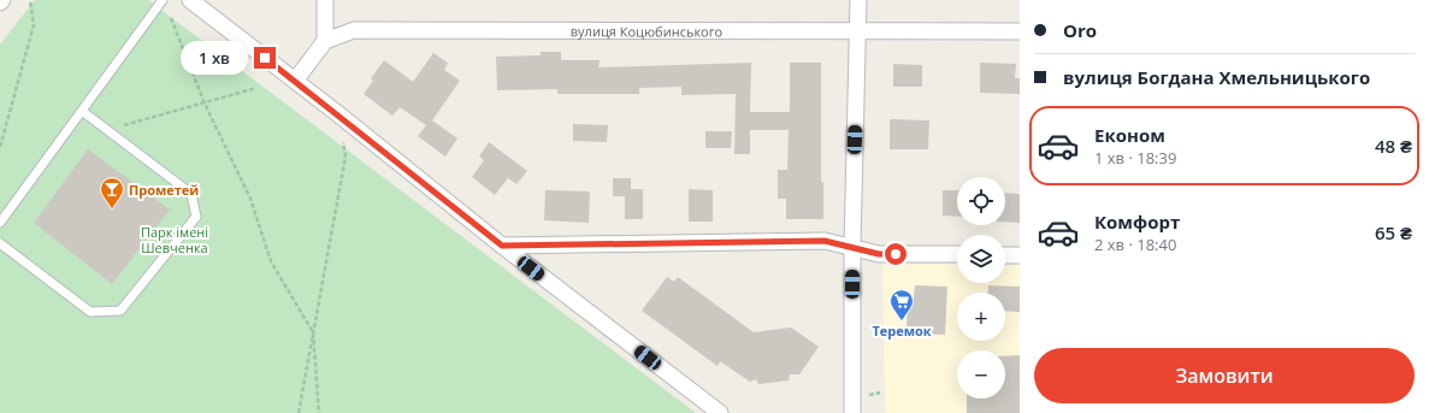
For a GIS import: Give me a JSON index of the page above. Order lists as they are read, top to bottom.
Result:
{
  "streets": {
    "street": ["вулиця Коцюбинського"]
  },
  "parks": ["Парк імені Шевченка"],
  "places": {
    "bar": ["Прометей"],
    "supermarket": ["Теремок"]
  },
  "page": {
    "banner": ["Oro", "вулиця Богдана Хмельницького"],
    "bubble": "1 хв",
    "list": [
      {
        "name": "Економ",
        "note": "1 хв · 18:39",
        "value": "48 ₴"
      },
      {
        "name": "Комфорт",
        "note": "2 хв · 18:40",
        "value": "65 ₴"
      }
    ],
    "map_buttons": ["+", "−"],
    "buttons": "Замовити"
  }
}
